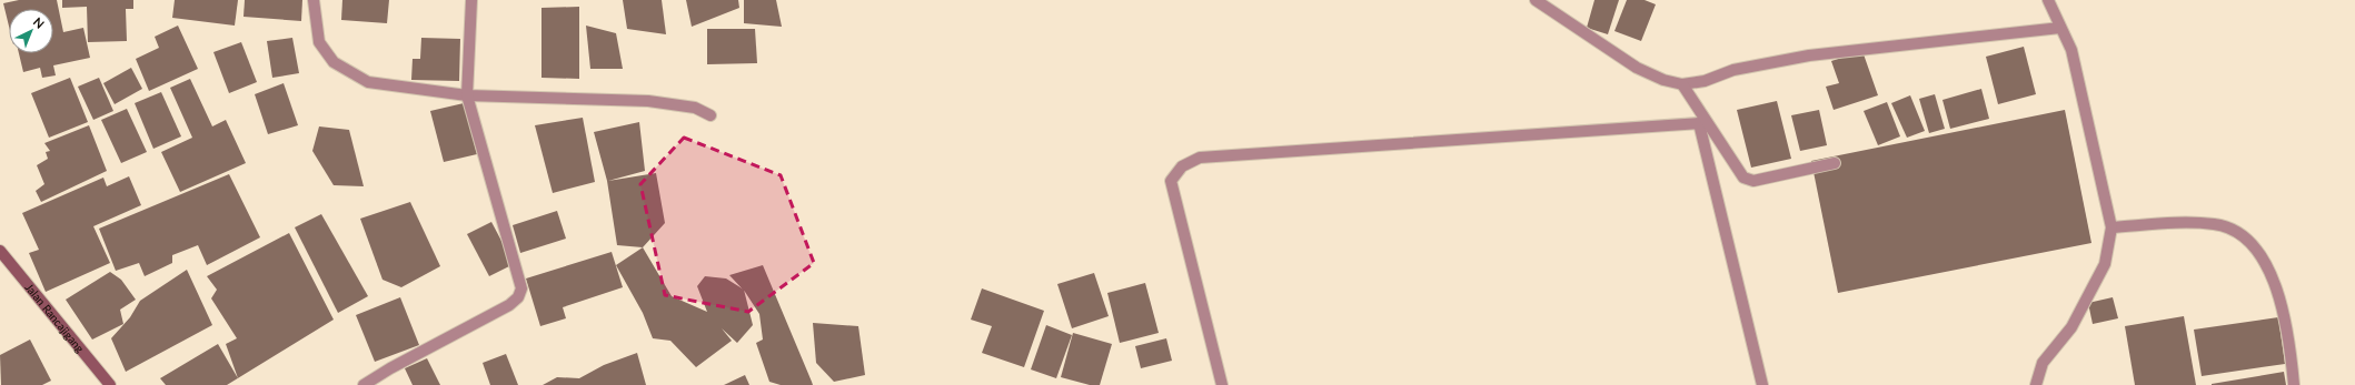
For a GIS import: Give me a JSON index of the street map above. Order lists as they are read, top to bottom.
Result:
{
  "streets": {
    "main road": ["Jalan Rancajigang"]
  },
  "north": "top right"
}
